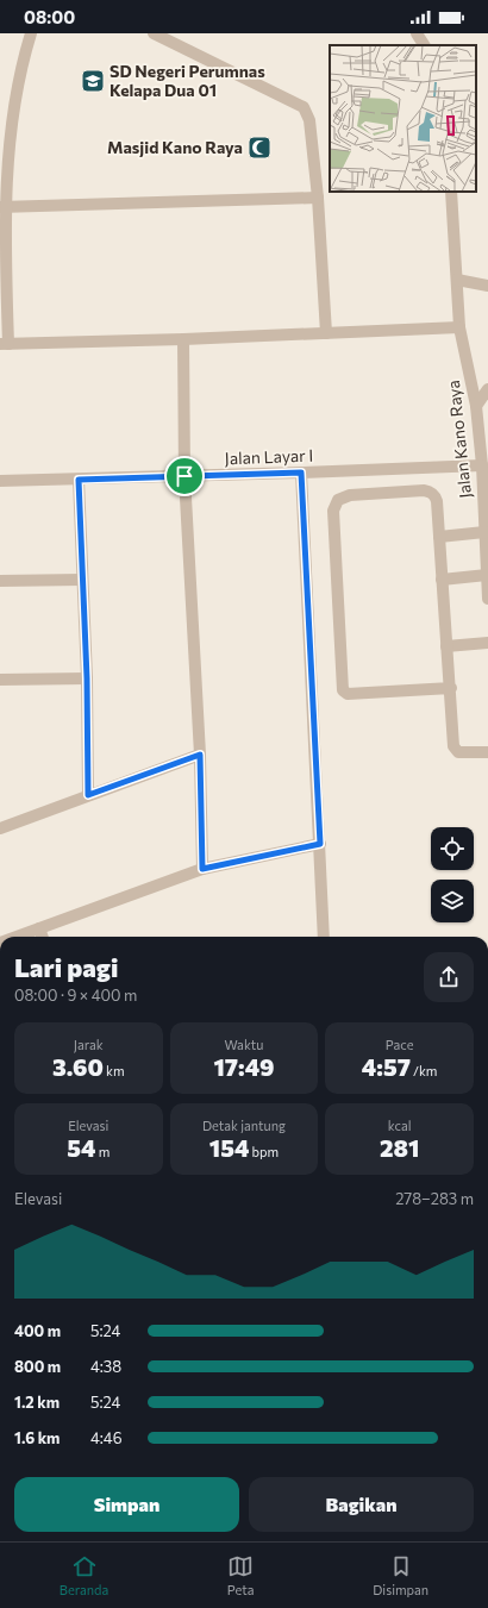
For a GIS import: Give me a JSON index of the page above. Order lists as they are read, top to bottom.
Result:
{
  "streets": {
    "street": ["Jalan Kano Raya", "Jalan Layar I"]
  },
  "crossings": [
    ["Jalan Kano Raya", "Jalan Layar I"]
  ],
  "places": {
    "school or university": ["SD Negeri Perumnas Kelapa Dua 01"],
    "mosque": ["Masjid Kano Raya"]
  },
  "page": {
    "status": "08:00",
    "heading": ["Lari pagi", "08:00 · 9 × 400 m"],
    "stats": [
      ["Jarak", "3.60 km"],
      ["Waktu", "17:49"],
      ["Pace", "4:57 /km"],
      ["Elevasi", "54 m"],
      ["Detak jantung", "154 bpm"],
      ["kcal", "281"]
    ],
    "chart": ["Elevasi", "278–283 m"],
    "list": [
      {
        "name": "400 m",
        "note": "5:24"
      },
      {
        "name": "800 m",
        "note": "4:38"
      },
      {
        "name": "1.2 km",
        "note": "5:24"
      },
      {
        "name": "1.6 km",
        "note": "4:46"
      }
    ],
    "buttons": ["Simpan", "Bagikan"],
    "tabs": ["Beranda", "Peta", "Disimpan"]
  }
}
